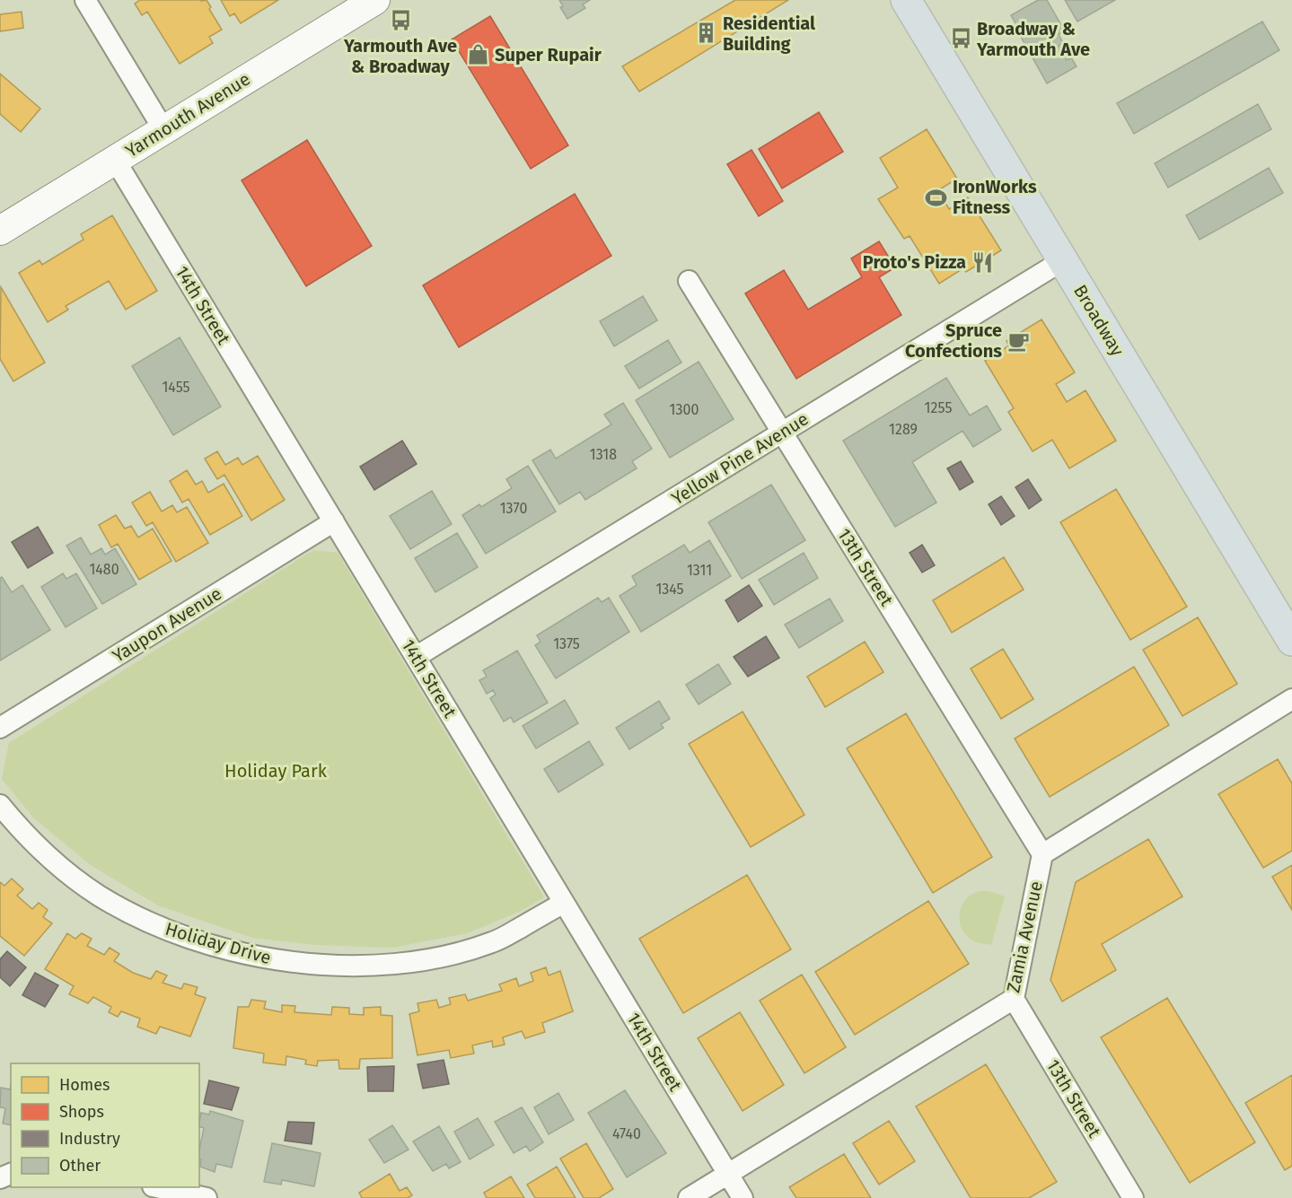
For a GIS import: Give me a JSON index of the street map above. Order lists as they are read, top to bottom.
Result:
{
  "streets": {
    "main road": ["Broadway"],
    "street": [
      "Yarmouth Avenue",
      "14th Street",
      "Yellow Pine Avenue",
      "13th Street",
      "Yaupon Avenue",
      "Zamia Avenue",
      "Holiday Drive"
    ]
  },
  "crossings": [
    ["Yarmouth Avenue", "14th Street"],
    ["14th Street", "Yellow Pine Avenue"],
    ["14th Street", "Yaupon Avenue"],
    ["14th Street", "Zamia Avenue"],
    ["14th Street", "Holiday Drive"],
    ["Broadway", "Yellow Pine Avenue"],
    ["Yellow Pine Avenue", "13th Street"],
    ["13th Street", "Zamia Avenue"]
  ],
  "parks": ["Holiday Park"],
  "places": {
    "bus stop": ["Yarmouth Ave & Broadway", "Broadway & Yarmouth Ave"],
    "building": ["Residential Building"],
    "shop": ["Super Rupair"],
    "sports": ["IronWorks Fitness"],
    "restaurant": ["Proto's Pizza"],
    "cafe": ["Spruce Confections"]
  },
  "house_numbers": [
    "1455",
    "1255",
    "1300",
    "1289",
    "1318",
    "1370",
    "1480",
    "1311",
    "1345",
    "1375",
    "4740"
  ],
  "legend": [
    "Homes",
    "Shops",
    "Industry",
    "Other"
  ]
}
